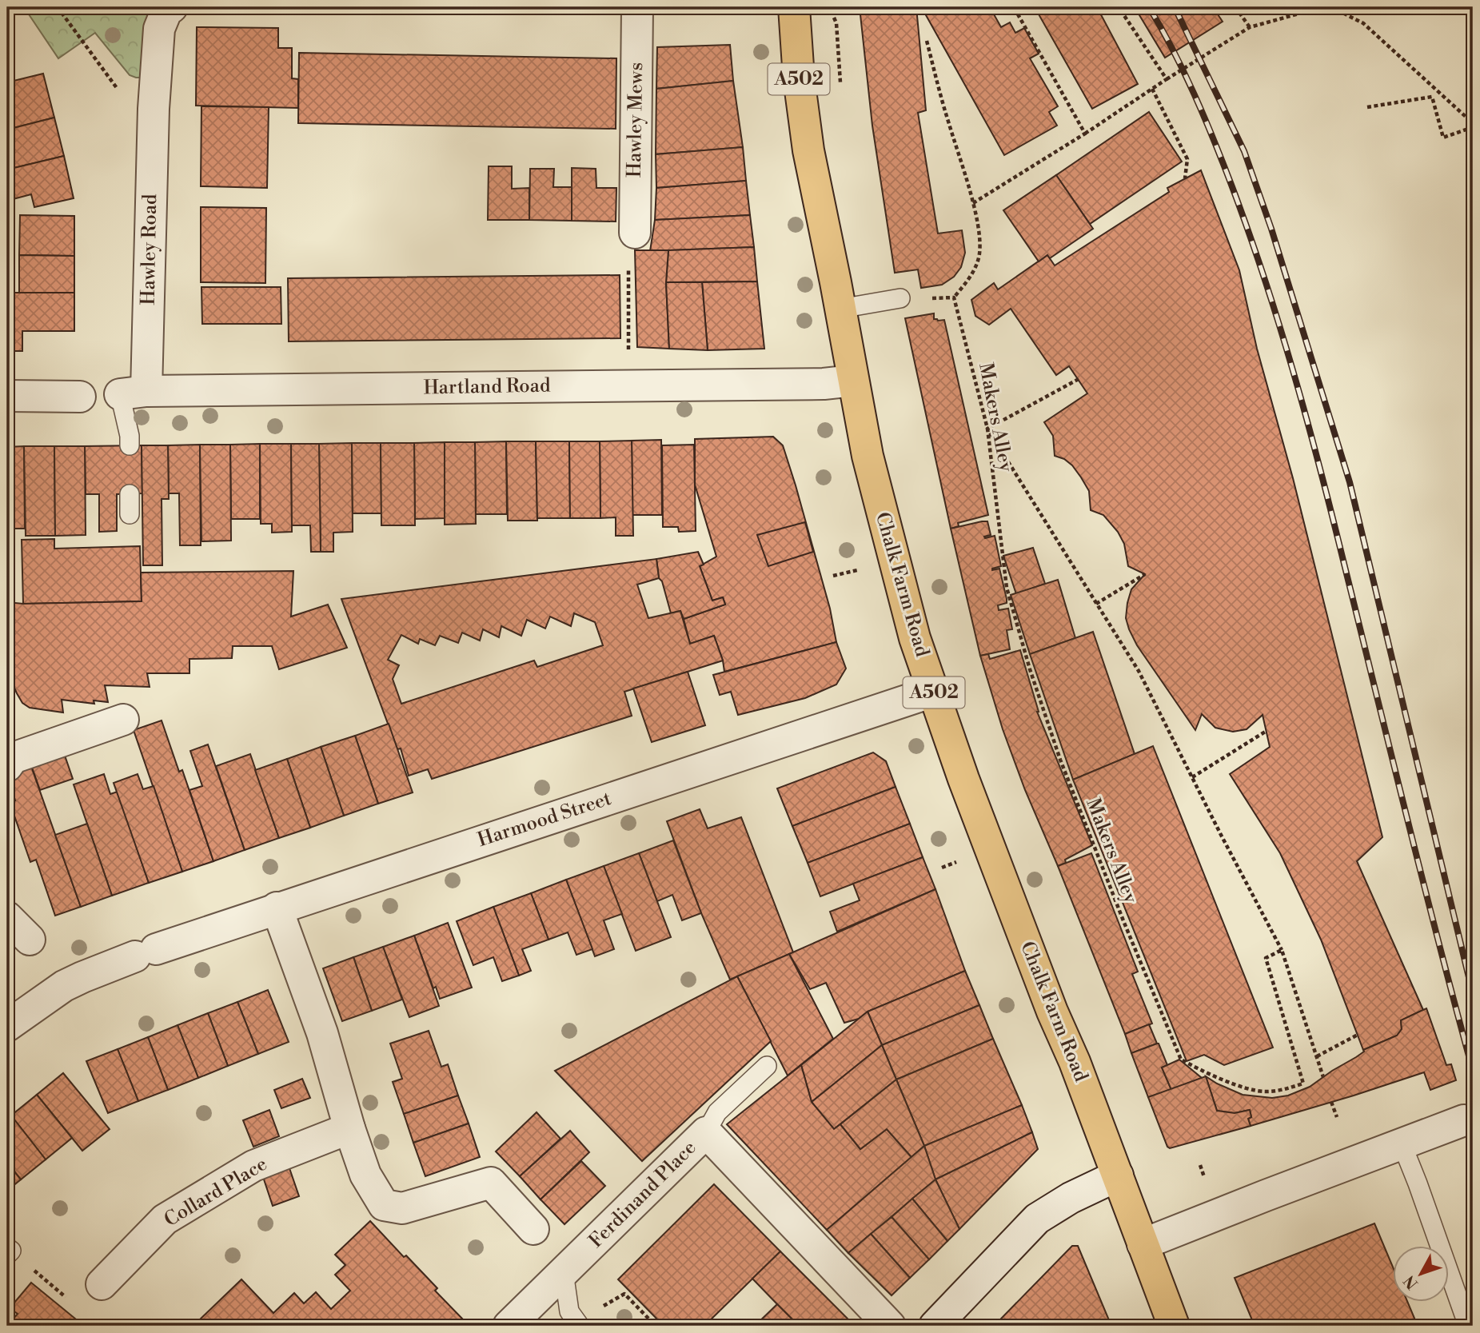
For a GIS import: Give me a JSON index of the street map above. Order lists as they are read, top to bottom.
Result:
{
  "streets": {
    "main road": ["A502", "Chalk Farm Road"],
    "street": [
      "Hawley Mews",
      "Hawley Road",
      "Hartland Road",
      "Harmood Street",
      "Collard Place",
      "Ferdinand Place"
    ],
    "path": ["Makers Alley"]
  },
  "crossings": [
    ["Hawley Road", "Hartland Road"],
    ["Hartland Road", "Chalk Farm Road"],
    ["Chalk Farm Road", "Harmood Street"]
  ],
  "north": "bottom left"
}
